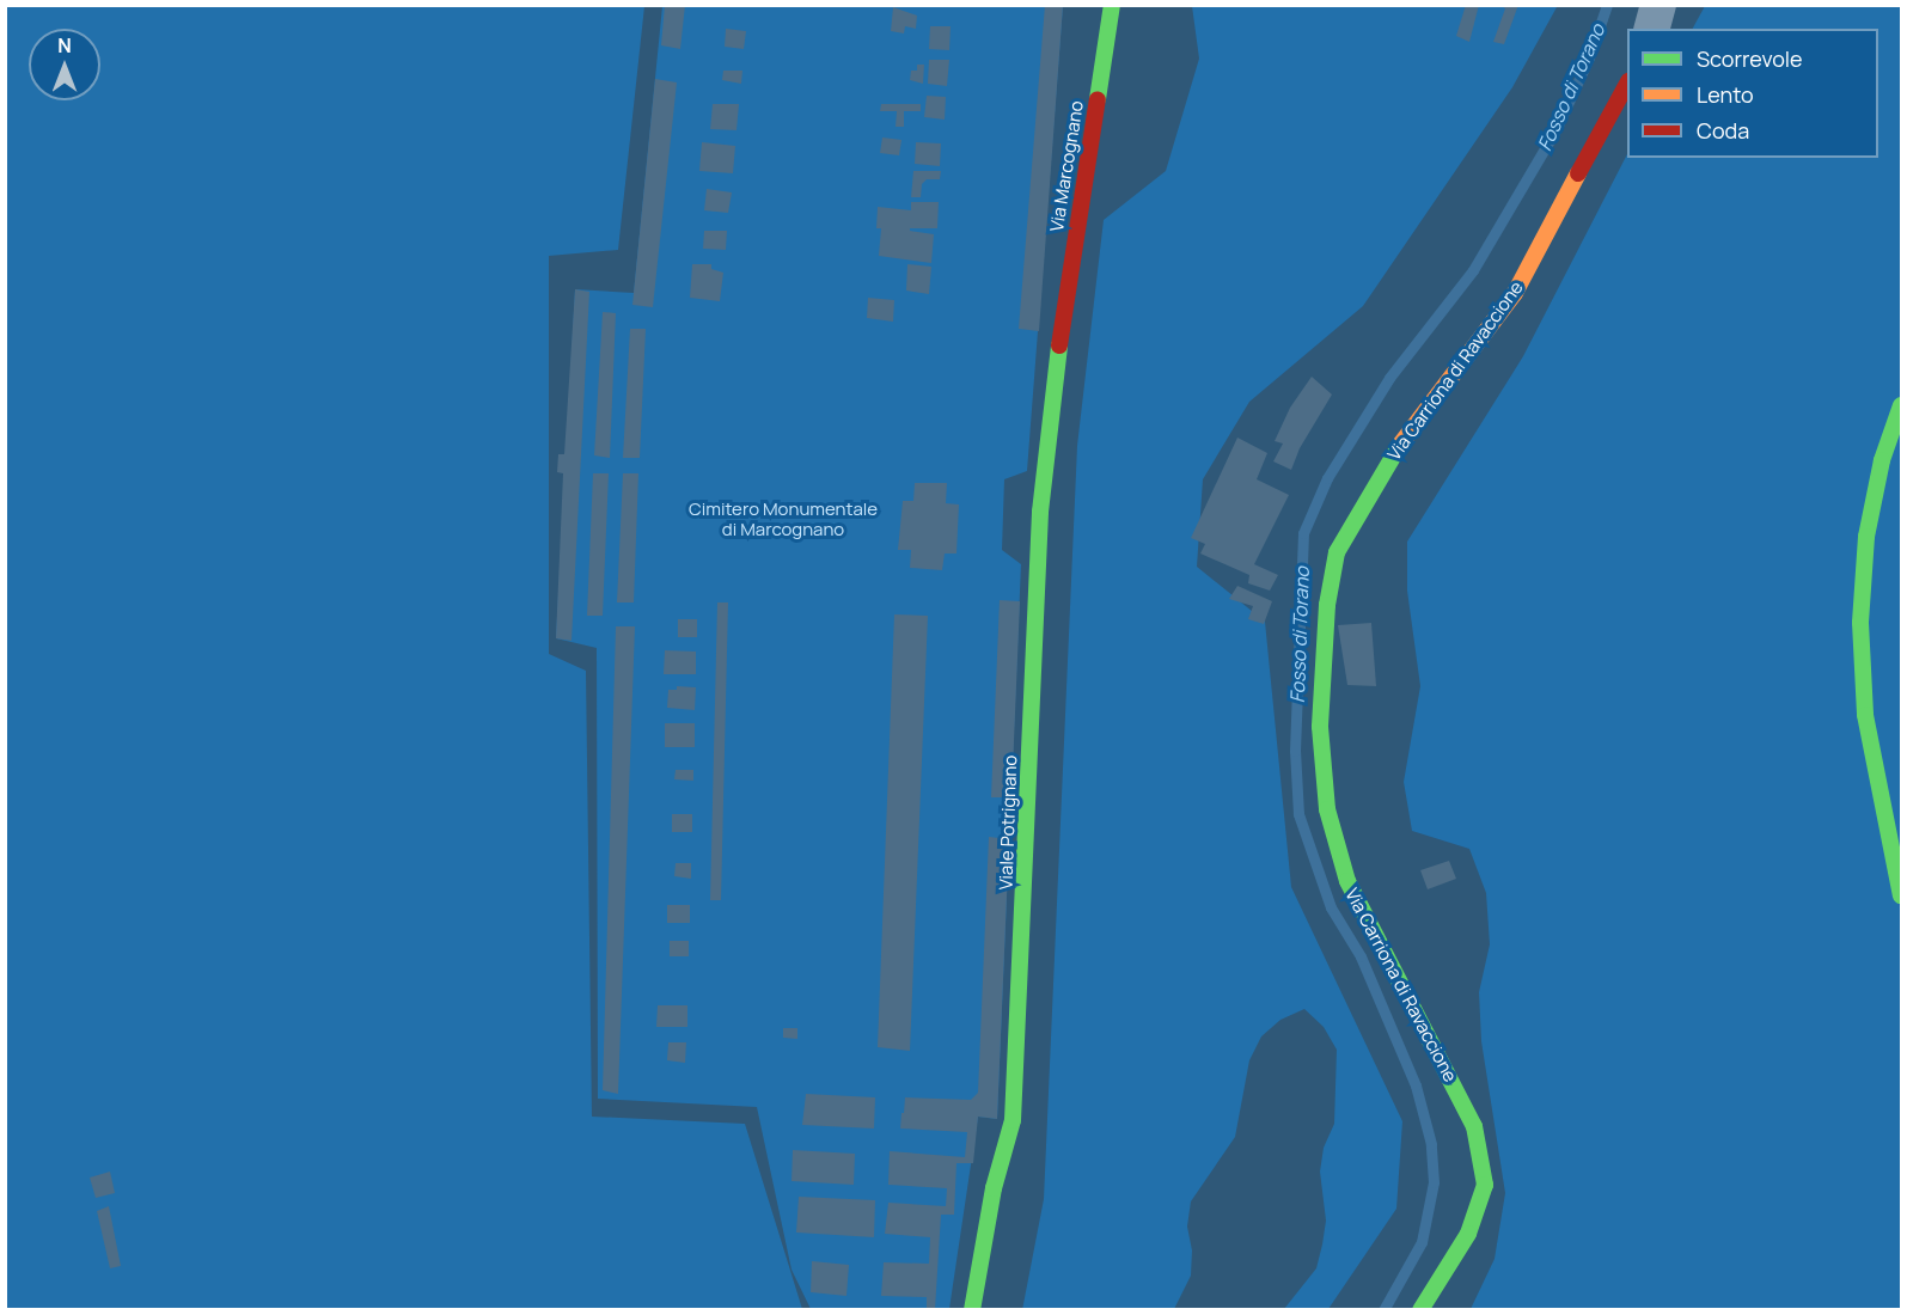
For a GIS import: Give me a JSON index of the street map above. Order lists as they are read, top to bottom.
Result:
{
  "streets": {
    "street": ["Via Marcognano", "Via Carriona di Ravaccione", "Viale Potrignano"]
  },
  "crossings": [
    ["Via Marcognano", "Viale Potrignano"]
  ],
  "water": ["Fosso di Torano"],
  "parks": ["Cimitero Monumentale di Marcognano"],
  "legend": ["Scorrevole", "Lento", "Coda"],
  "north": "top"
}
